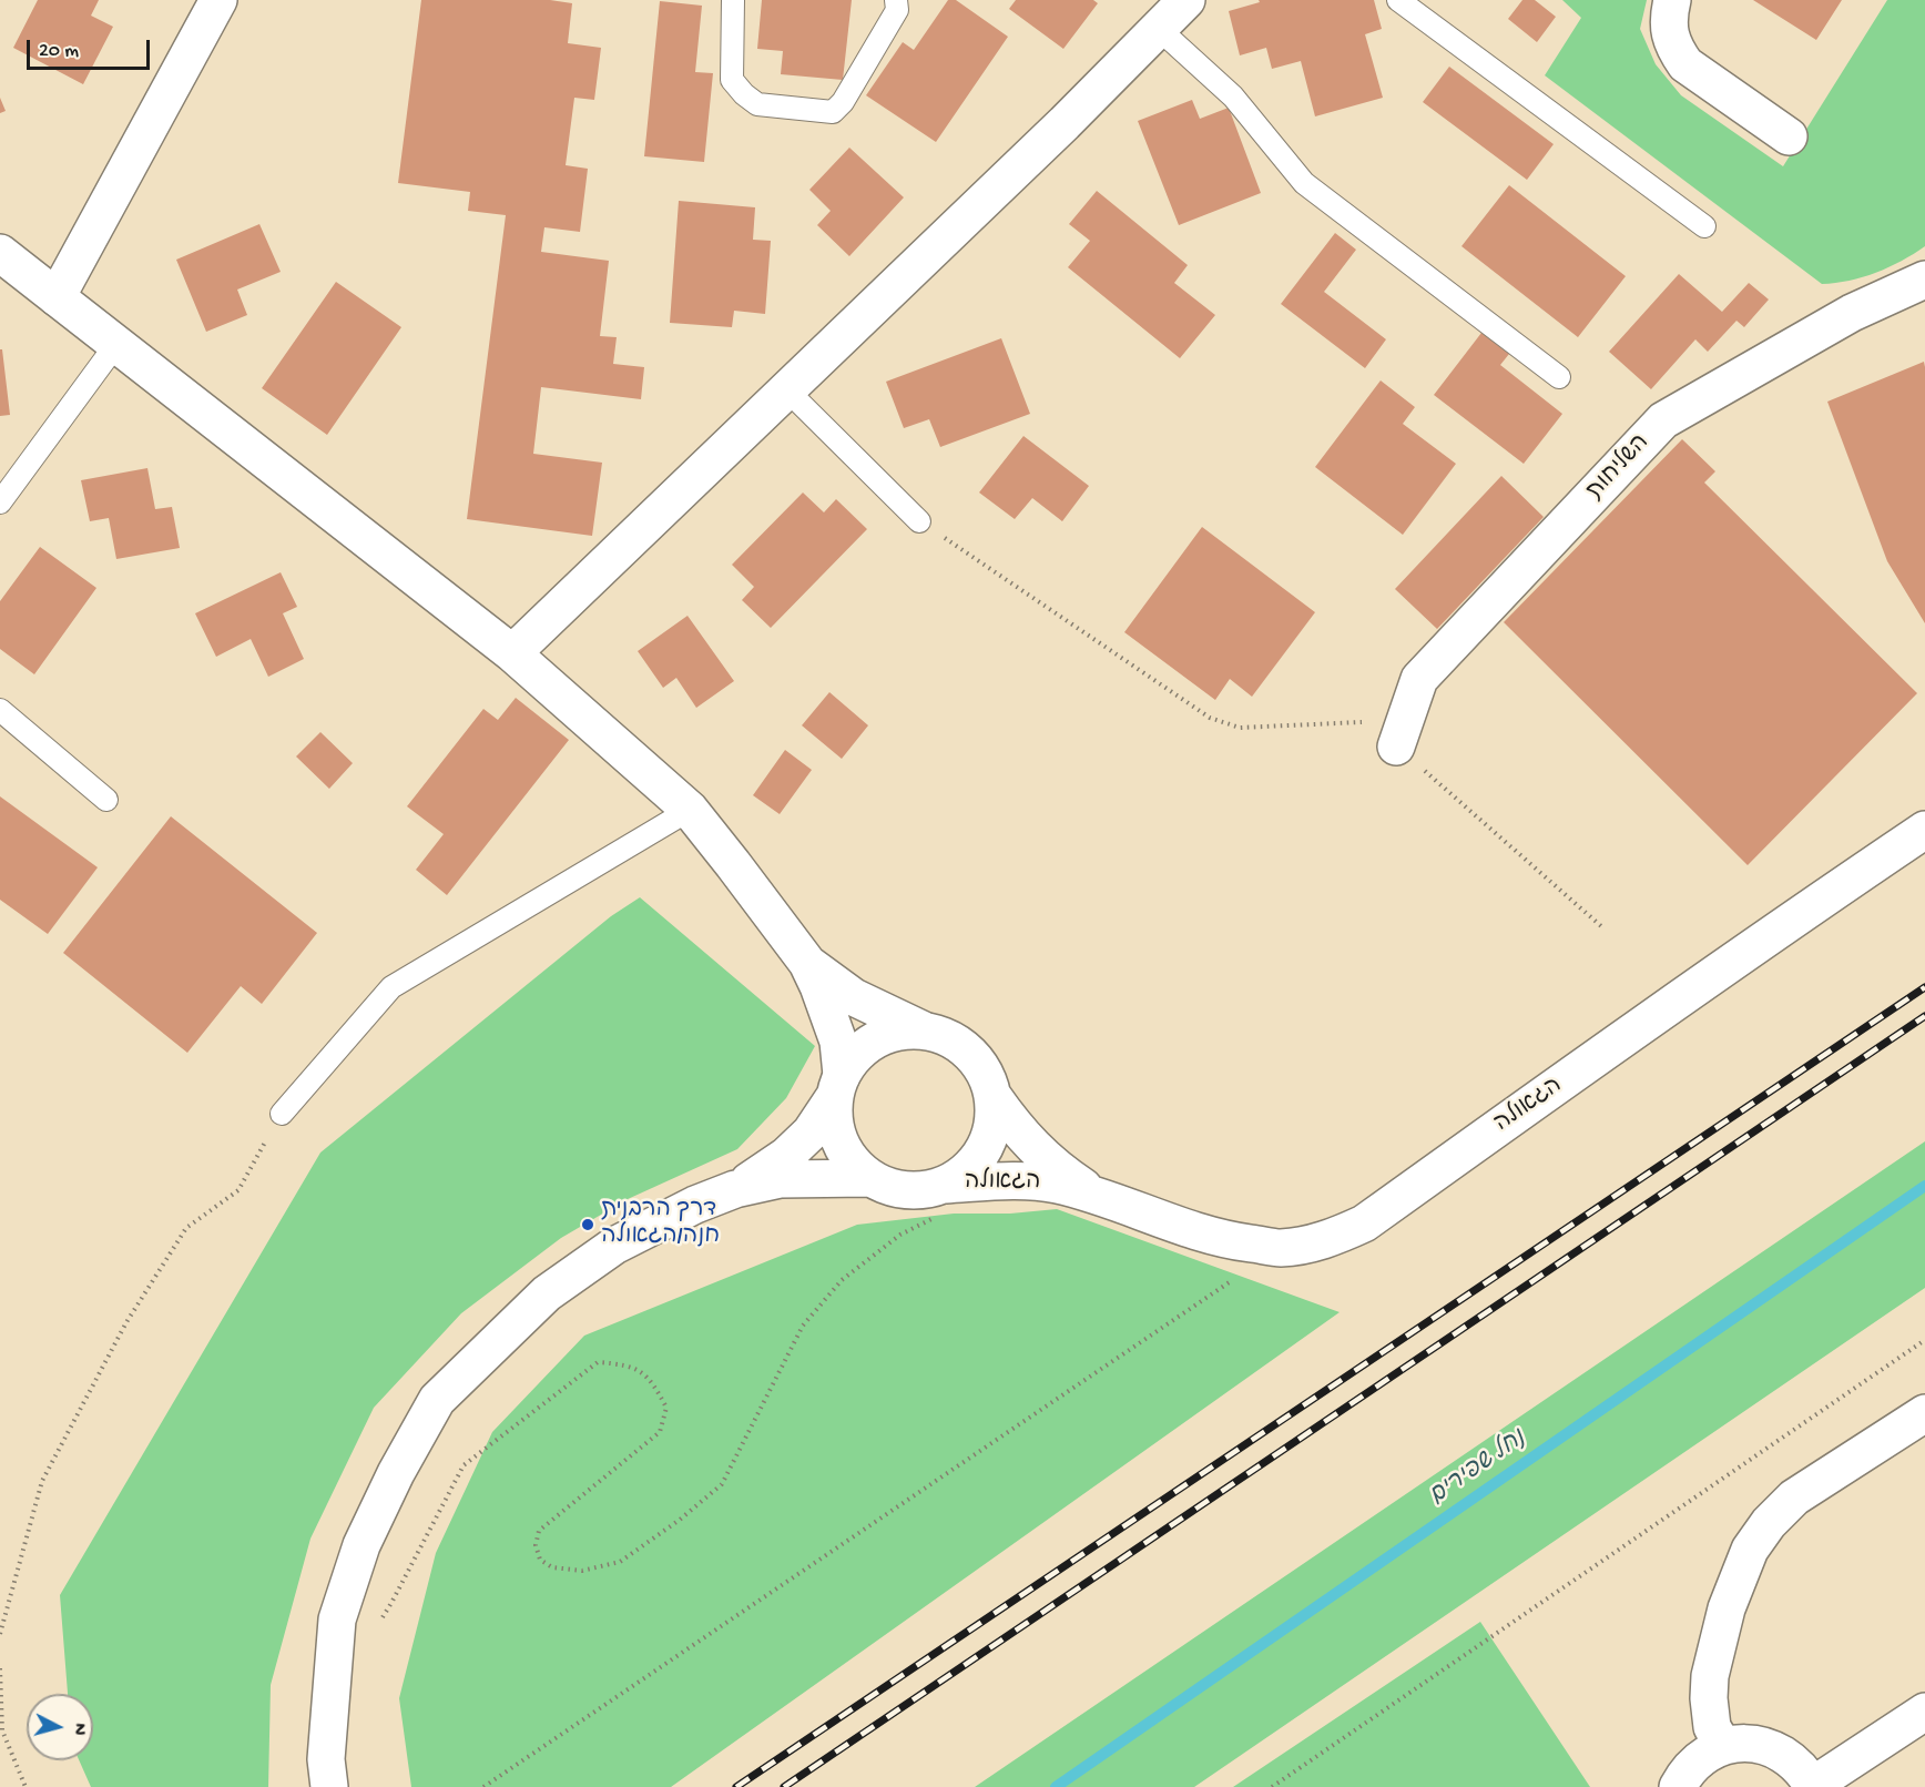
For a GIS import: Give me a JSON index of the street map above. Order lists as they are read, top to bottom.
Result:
{
  "streets": {
    "street": ["השליחות", "הגאולה"]
  },
  "water": ["נחל שפירים"],
  "places": ["דרך הרבנית חנה/הגאולה"],
  "scale_bar": "20 m",
  "north": "right"
}
